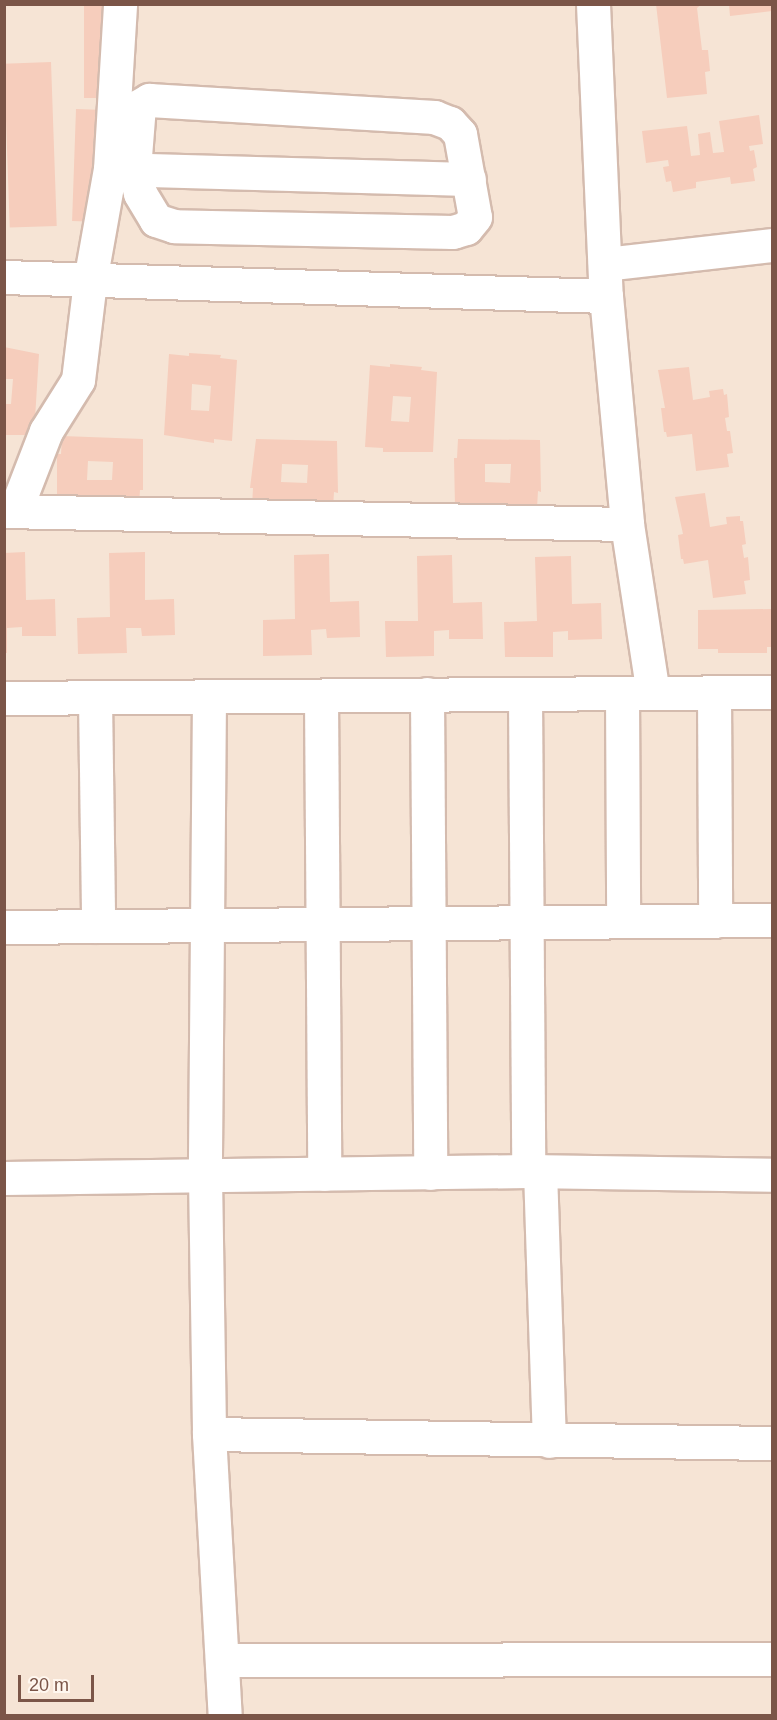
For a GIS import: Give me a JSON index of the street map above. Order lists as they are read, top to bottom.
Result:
{
  "scale_bar": "20 m"
}
